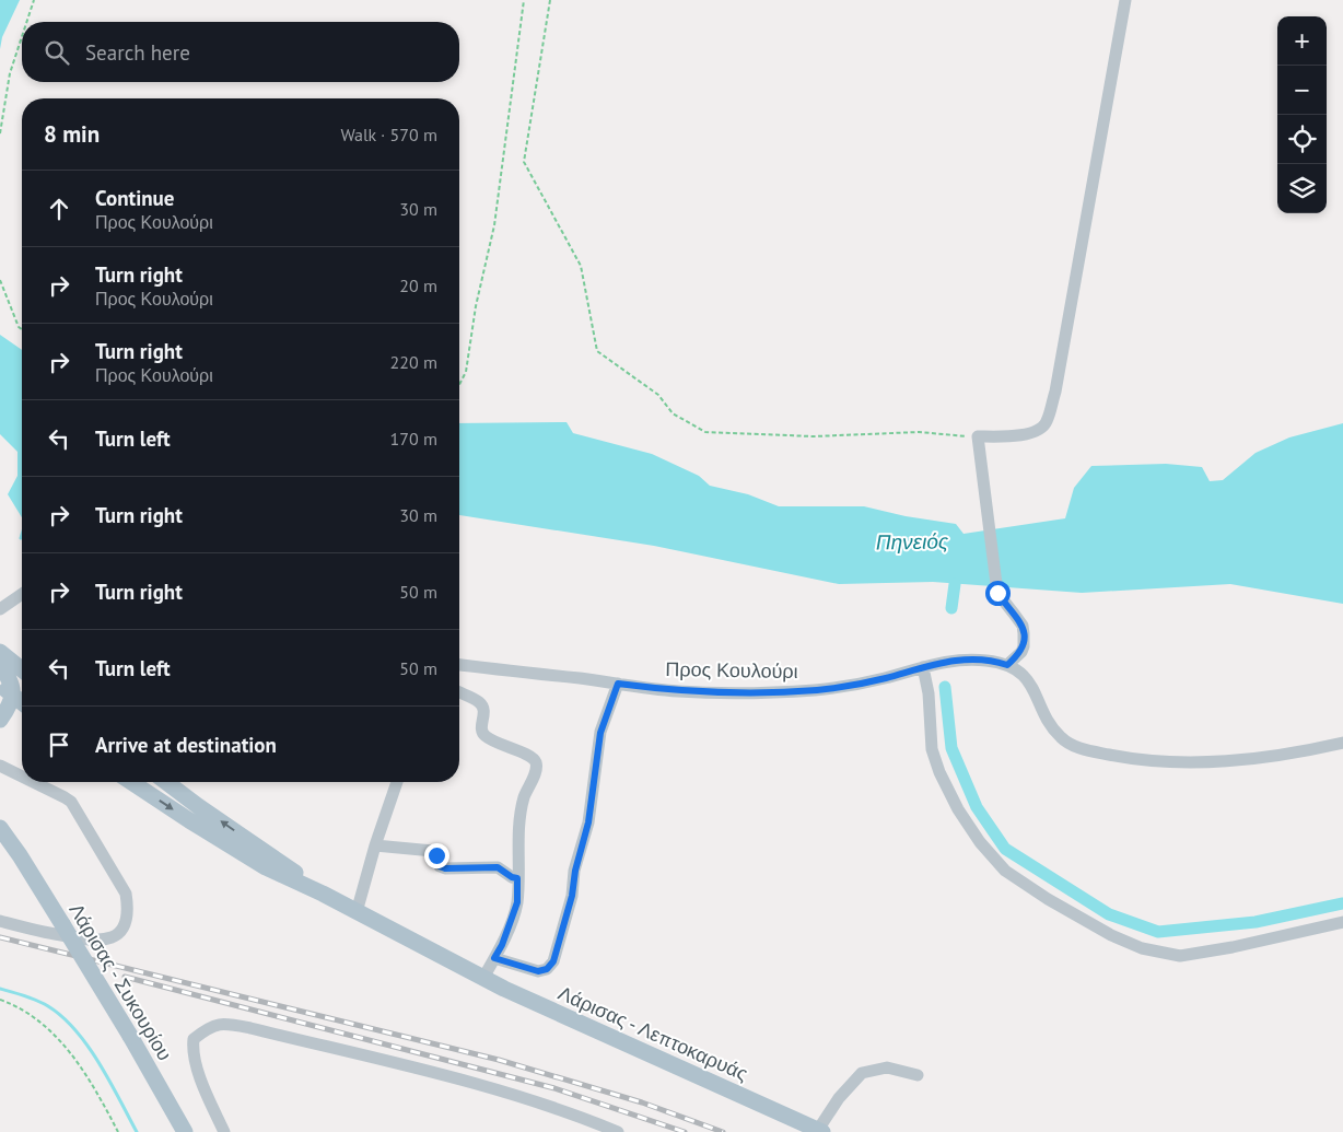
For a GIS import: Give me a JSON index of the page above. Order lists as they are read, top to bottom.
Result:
{
  "streets": {
    "main road": ["Λάρισας - Συκουρίου", "Λάρισας - Λεπτοκαρυάς"],
    "street": ["Προς Κουλούρι"]
  },
  "water": ["Πηνειός"],
  "page": {
    "map_buttons": ["+", "−"],
    "search": "Search here",
    "heading": ["8 min", "Walk · 570 m"],
    "list": [
      ["Continue", "Προς Κουλούρι", "30 m"],
      ["Turn right", "Προς Κουλούρι", "20 m"],
      ["Turn right", "Προς Κουλούρι", "220 m"],
      ["Turn left", "170 m"],
      ["Turn right", "30 m"],
      ["Turn right", "50 m"],
      ["Turn left", "50 m"],
      "Arrive at destination"
    ]
  }
}
